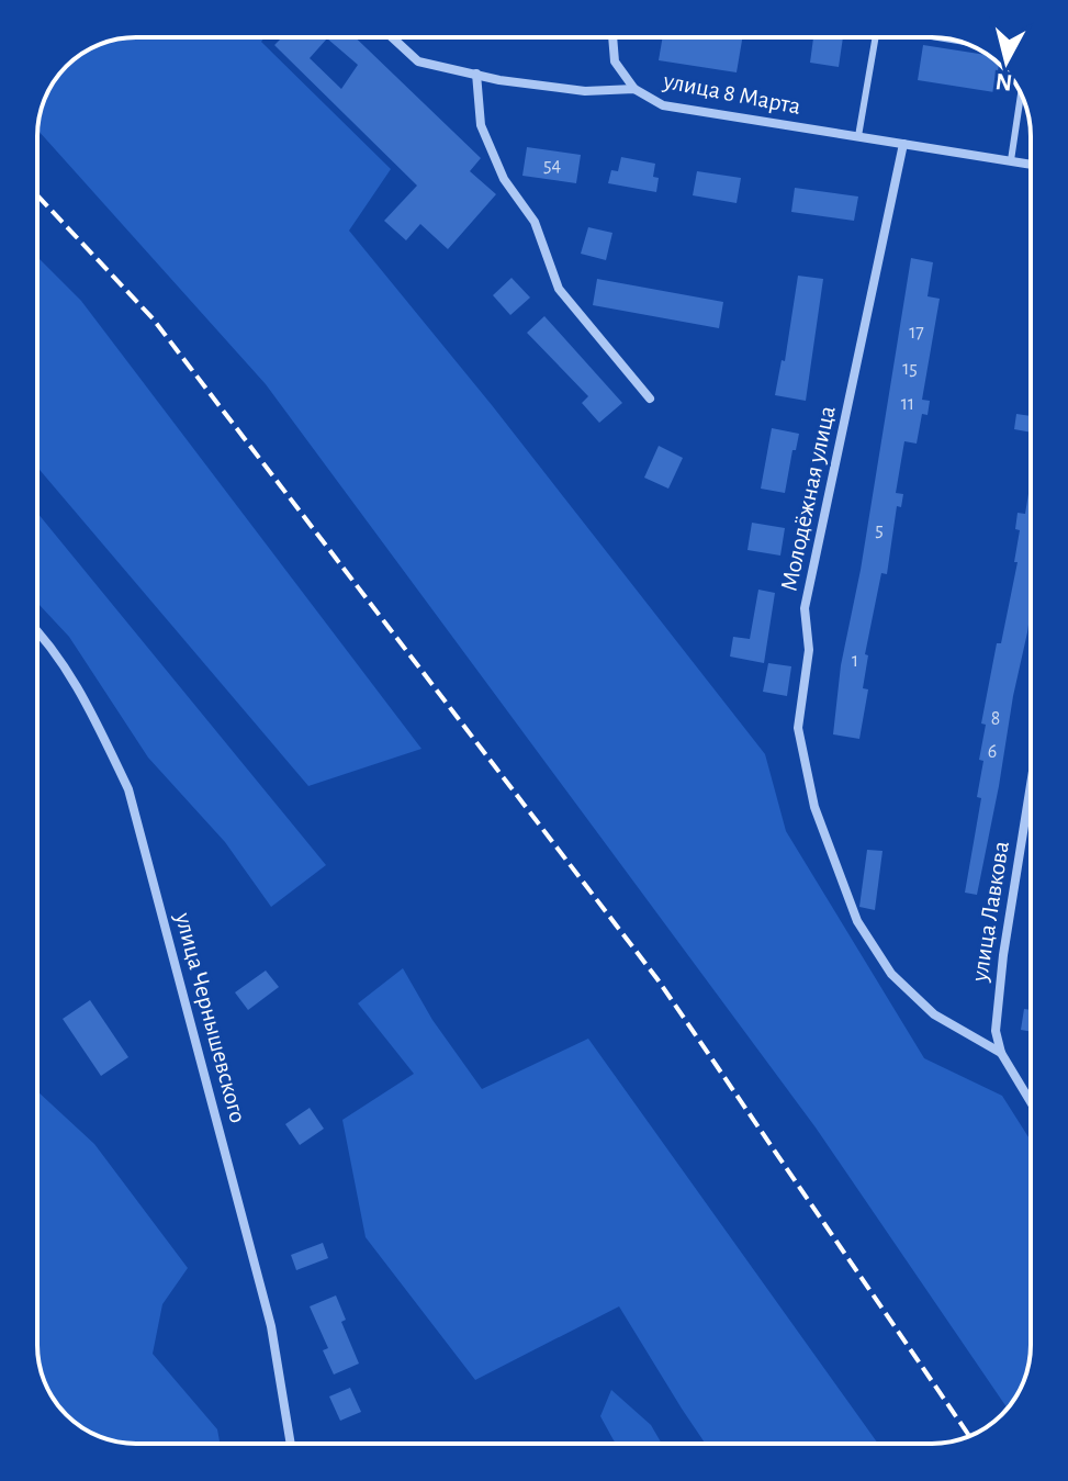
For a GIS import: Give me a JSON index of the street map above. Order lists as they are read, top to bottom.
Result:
{
  "streets": {
    "street": [
      "улица 8 Марта",
      "Молодёжная улица",
      "улица Лавкова",
      "улица Чернышевского"
    ]
  },
  "crossings": [
    ["улица 8 Марта", "Молодёжная улица"],
    ["Молодёжная улица", "улица Лавкова"]
  ],
  "house_numbers": [
    "54",
    "17",
    "15",
    "11",
    "5",
    "1",
    "8",
    "6"
  ],
  "north": "bottom"
}
